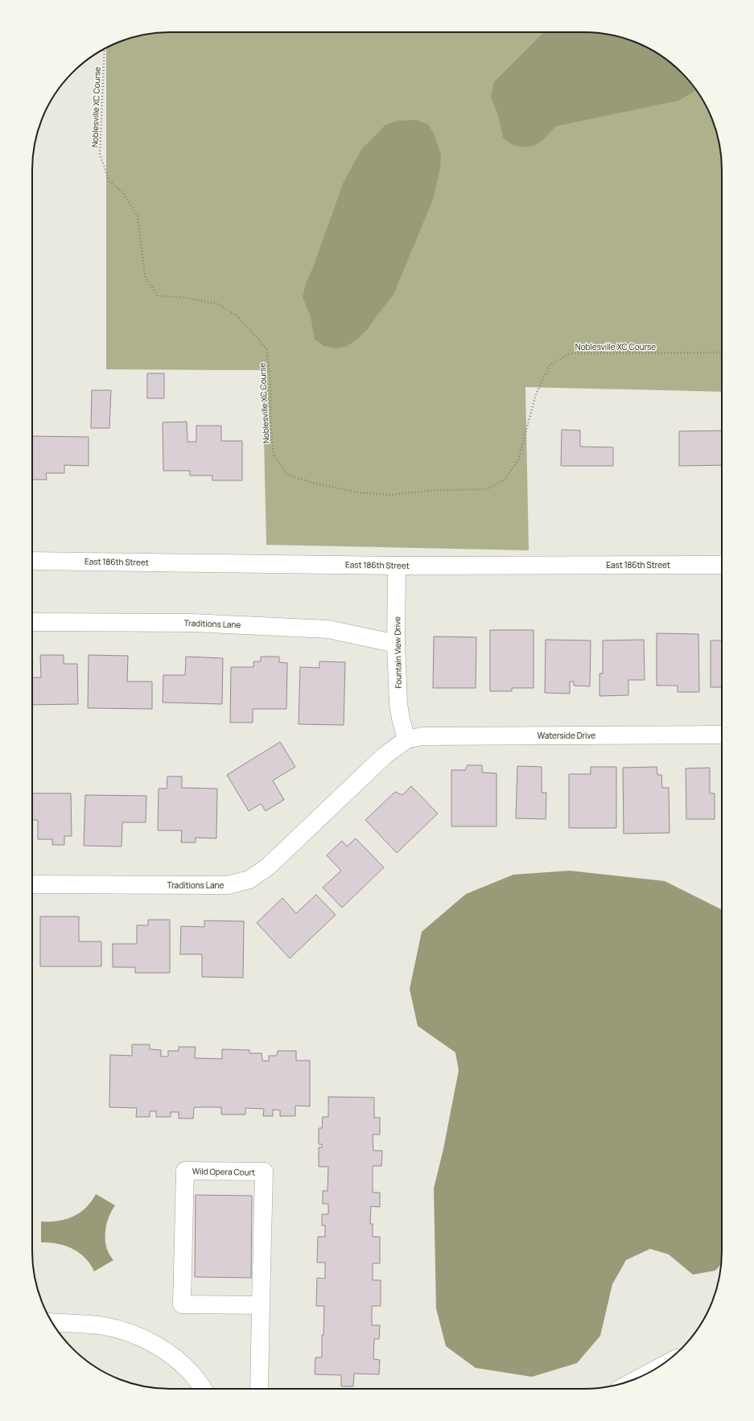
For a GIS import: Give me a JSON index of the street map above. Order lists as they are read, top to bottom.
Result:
{
  "streets": {
    "street": [
      "East 186th Street",
      "Traditions Lane",
      "Fountain View Drive",
      "Waterside Drive",
      "Wild Opera Court"
    ],
    "path": ["Noblesville XC Course"]
  },
  "crossings": [
    ["East 186th Street", "Fountain View Drive"],
    ["Traditions Lane", "Fountain View Drive"],
    ["Traditions Lane", "Waterside Drive"],
    ["Fountain View Drive", "Waterside Drive"]
  ]
}
